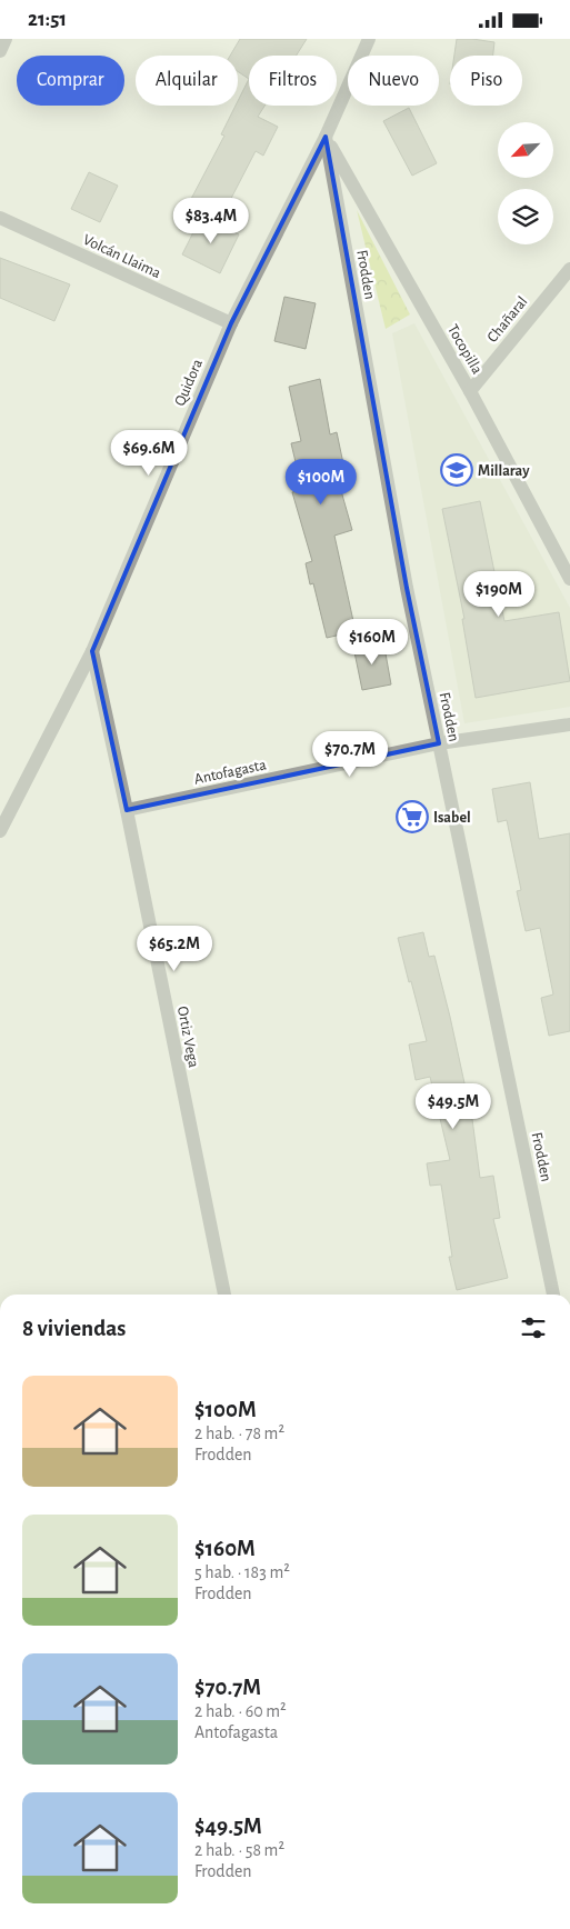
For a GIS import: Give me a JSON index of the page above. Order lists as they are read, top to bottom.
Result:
{
  "streets": {
    "street": [
      "Volcán Llaima",
      "Frodden",
      "Chañaral",
      "Tocopilla",
      "Quidora",
      "Antofagasta",
      "Ortiz Vega"
    ]
  },
  "crossings": [
    ["Volcán Llaima", "Quidora"],
    ["Frodden", "Tocopilla"],
    ["Frodden", "Quidora"],
    ["Frodden", "Antofagasta"],
    ["Chañaral", "Tocopilla"],
    ["Tocopilla", "Quidora"],
    ["Quidora", "Ortiz Vega"],
    ["Antofagasta", "Ortiz Vega"]
  ],
  "places": {
    "school or university": ["Millaray"],
    "supermarket": ["Isabel"]
  },
  "north": "bottom left",
  "page": {
    "status": "21:51",
    "chip": [
      "Comprar",
      "Alquilar",
      "Filtros",
      "Nuevo",
      "Piso"
    ],
    "price": [
      "$83.4M",
      "$69.6M",
      "$100M",
      "$190M",
      "$160M",
      "$70.7M",
      "$65.2M",
      "$49.5M"
    ],
    "heading": "8 viviendas",
    "list": [
      {
        "name": "$100M",
        "note": "2 hab. · 78 m² · Frodden"
      },
      {
        "name": "$160M",
        "note": "5 hab. · 183 m² · Frodden"
      },
      {
        "name": "$70.7M",
        "note": "2 hab. · 60 m² · Antofagasta"
      },
      {
        "name": "$49.5M",
        "note": "2 hab. · 58 m² · Frodden"
      }
    ]
  }
}
